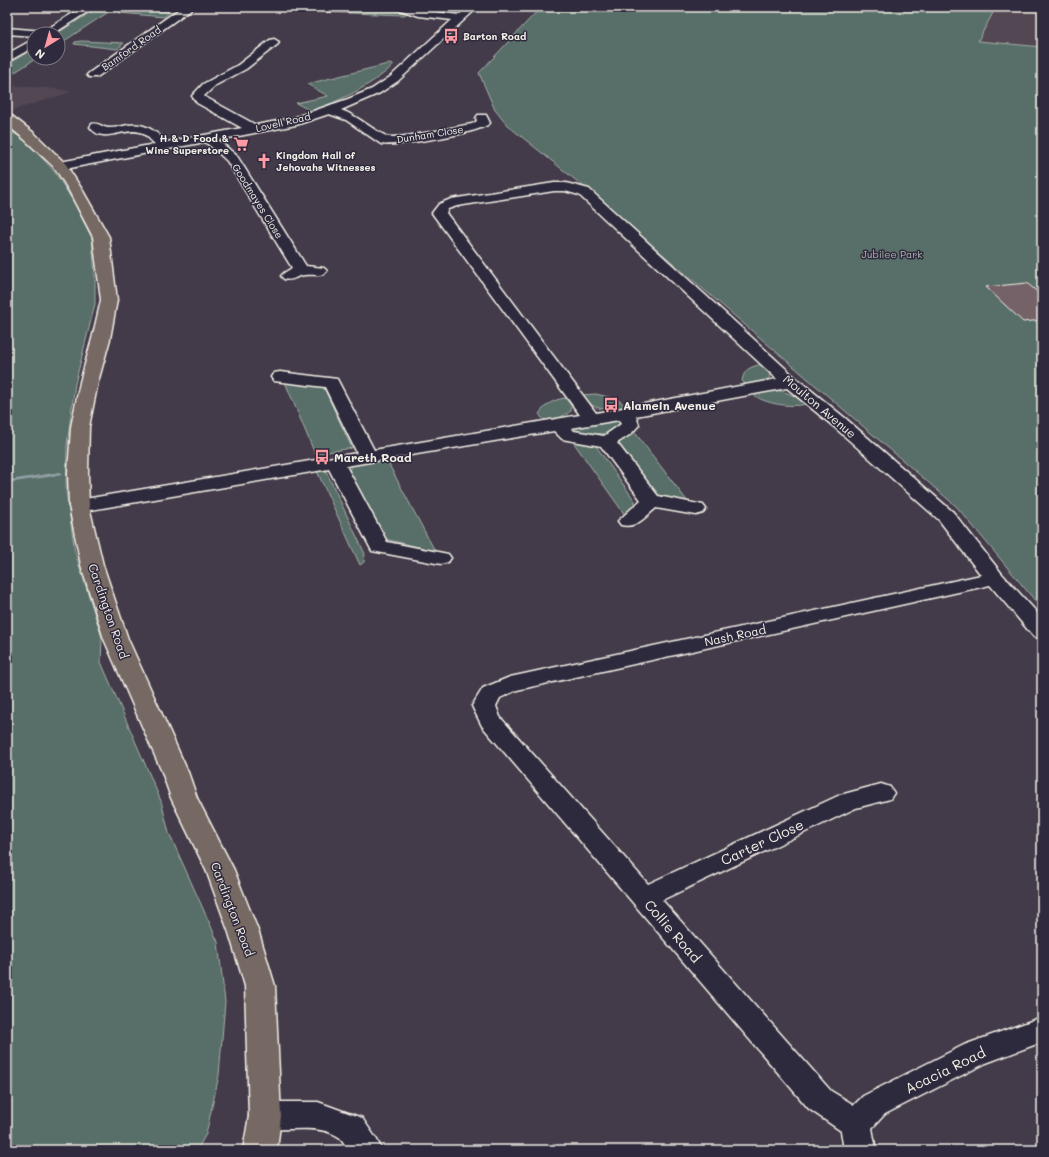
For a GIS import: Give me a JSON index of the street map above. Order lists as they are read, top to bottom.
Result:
{
  "streets": {
    "main road": ["Cardington Road"],
    "street": [
      "Bamford Road",
      "Lovell Road",
      "Dunham Close",
      "Goodmayes Close",
      "Moulton Avenue",
      "Nash Road",
      "Carter Close",
      "Collie Road",
      "Acacia Road"
    ]
  },
  "crossings": [
    ["Lovell Road", "Dunham Close"],
    ["Lovell Road", "Goodmayes Close"],
    ["Lovell Road", "Cardington Road"],
    ["Moulton Avenue", "Nash Road"],
    ["Nash Road", "Collie Road"],
    ["Carter Close", "Collie Road"],
    ["Collie Road", "Acacia Road"]
  ],
  "parks": ["Jubilee Park"],
  "places": {
    "bus stop": ["Barton Road", "Alamein Avenue", "Mareth Road"],
    "supermarket": ["H & D Food & Wine Superstore"],
    "church": ["Kingdom Hall of Jehovahs Witnesses"]
  },
  "north": "bottom left"
}
